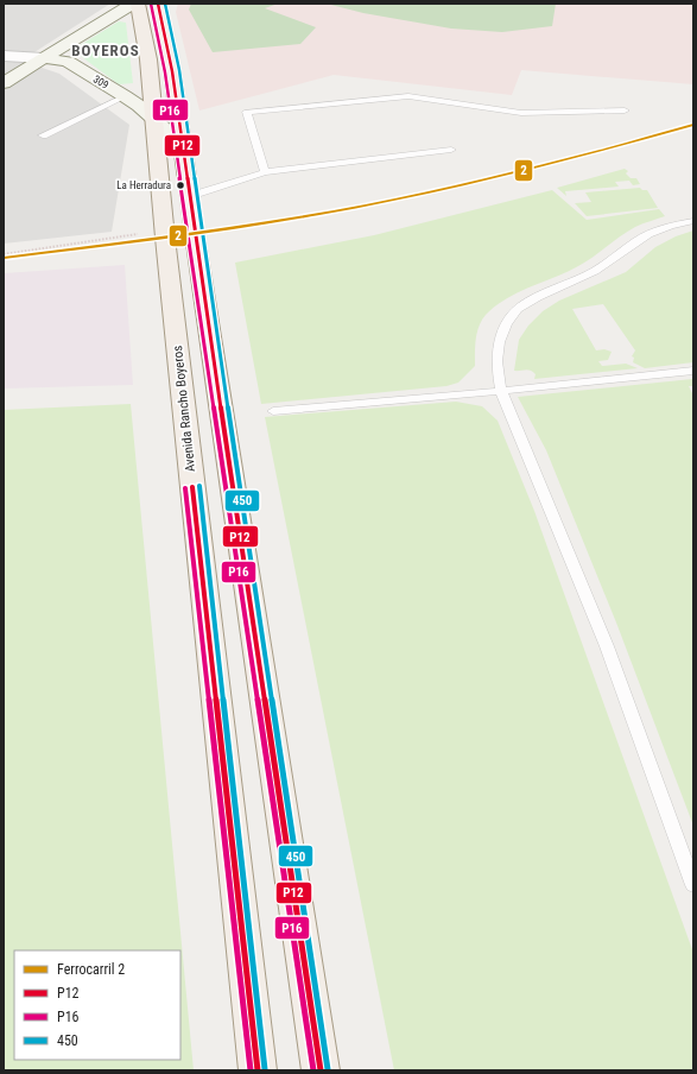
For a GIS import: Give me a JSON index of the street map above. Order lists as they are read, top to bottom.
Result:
{
  "streets": {
    "main road": ["309", "Avenida Rancho Boyeros"]
  },
  "crossings": [
    ["309", "Avenida Rancho Boyeros"]
  ],
  "districts": ["BOYEROS"],
  "places": ["La Herradura"],
  "lines": [
    "transit line P12",
    "transit line P16",
    "transit line 450",
    "rail line 2"
  ],
  "legend": [
    "Ferrocarril 2",
    "P12",
    "P16",
    "450"
  ]
}
